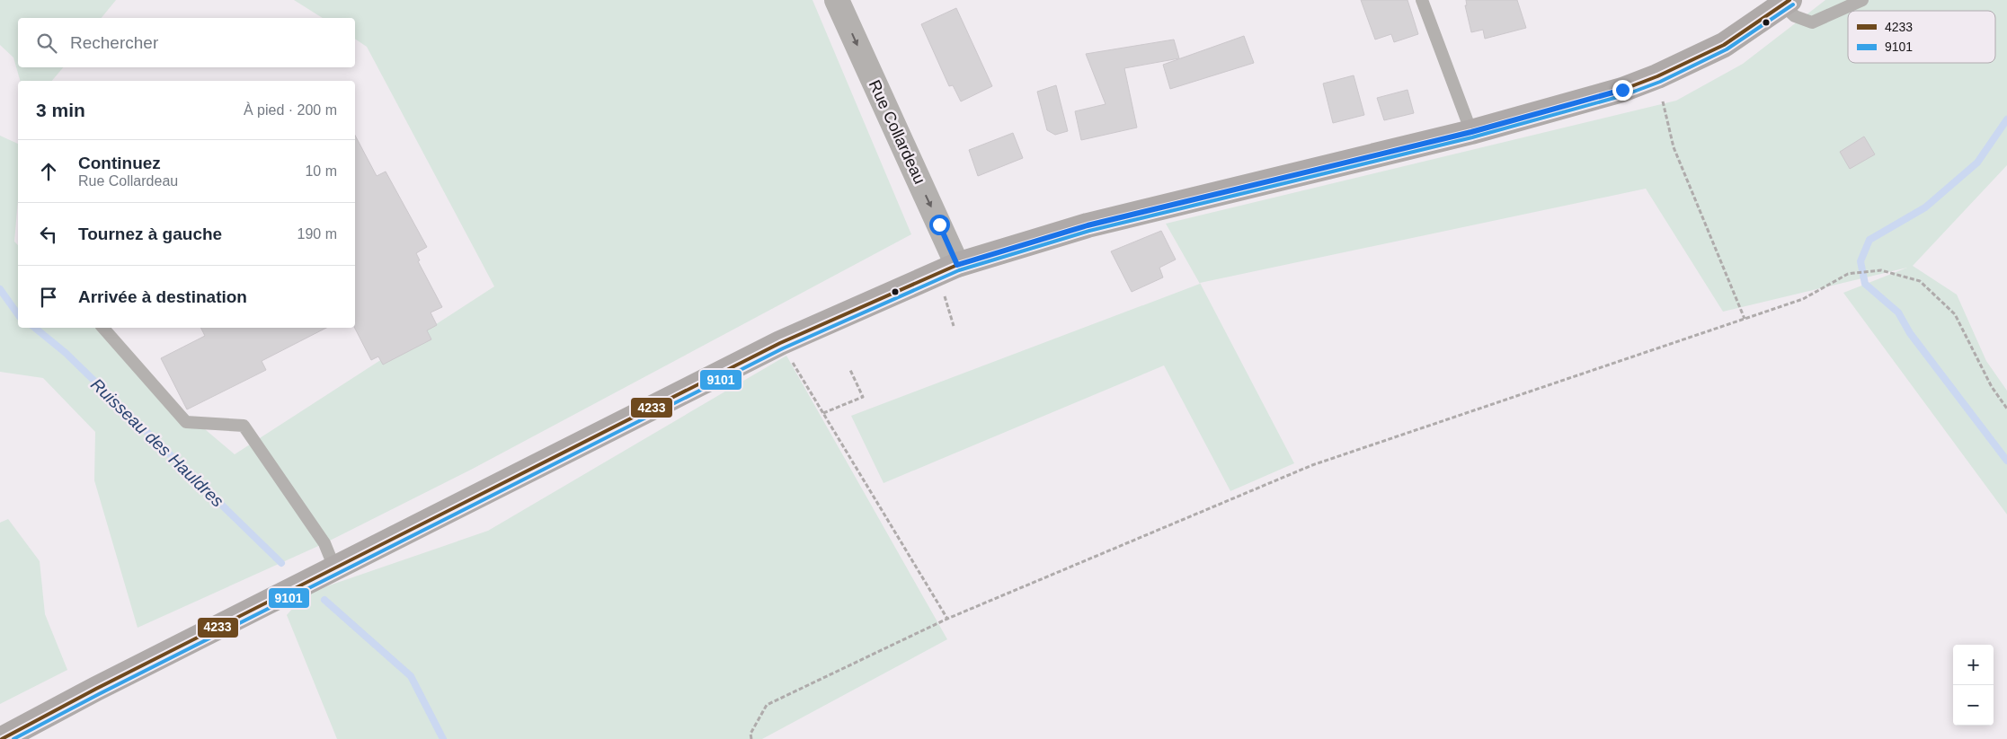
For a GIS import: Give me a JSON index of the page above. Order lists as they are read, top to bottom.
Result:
{
  "streets": {
    "street": ["Rue Collardeau"]
  },
  "one_way": ["Rue Collardeau"],
  "water": ["Ruisseau des Hauldres"],
  "lines": ["transit line 4233", "transit line 9101"],
  "legend": ["4233", "9101"],
  "page": {
    "search": "Rechercher",
    "heading": ["3 min", "À pied · 200 m"],
    "list": [
      ["Continuez", "Rue Collardeau", "10 m"],
      ["Tournez à gauche", "190 m"],
      "Arrivée à destination"
    ],
    "map_buttons": ["+", "−"]
  }
}
